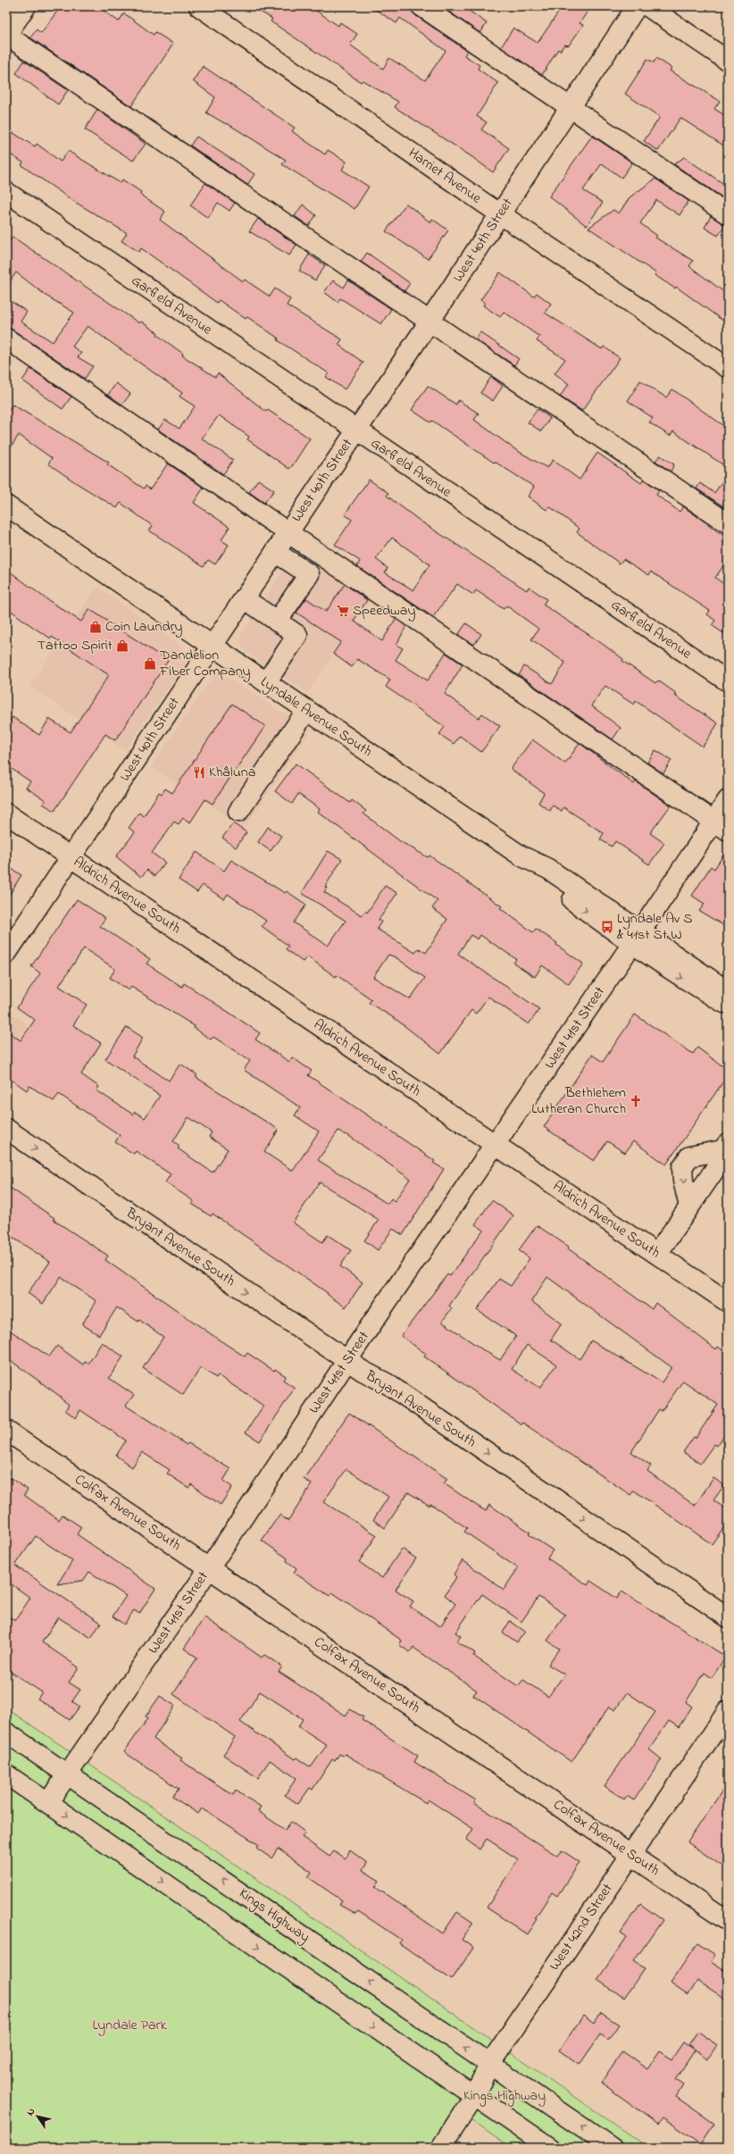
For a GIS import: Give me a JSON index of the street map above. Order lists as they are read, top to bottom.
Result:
{
  "streets": {
    "street": [
      "Harriet Avenue",
      "West 40th Street",
      "Garfield Avenue",
      "Lyndale Avenue South",
      "Aldrich Avenue South",
      "West 41st Street",
      "Bryant Avenue South",
      "Colfax Avenue South",
      "Kings Highway",
      "West 42nd Street"
    ]
  },
  "crossings": [
    ["Harriet Avenue", "West 40th Street"],
    ["West 40th Street", "Garfield Avenue"],
    ["West 40th Street", "Lyndale Avenue South"],
    ["West 40th Street", "Aldrich Avenue South"],
    ["Lyndale Avenue South", "West 41st Street"],
    ["Aldrich Avenue South", "West 41st Street"],
    ["West 41st Street", "Bryant Avenue South"],
    ["West 41st Street", "Colfax Avenue South"],
    ["West 41st Street", "Kings Highway"],
    ["Colfax Avenue South", "West 42nd Street"],
    ["Kings Highway", "West 42nd Street"]
  ],
  "one_way": ["Bryant Avenue South"],
  "parks": ["Lyndale Park", "Kings Highway"],
  "places": {
    "supermarket": ["Speedway"],
    "shop": ["Coin Laundry", "Tattoo Spirit", "Dandelion Fiber Company"],
    "restaurant": ["Khâluna"],
    "bus stop": ["Lyndale Av S & 41st St W"],
    "church": ["Bethlehem Lutheran Church"]
  },
  "north": "top left"
}
